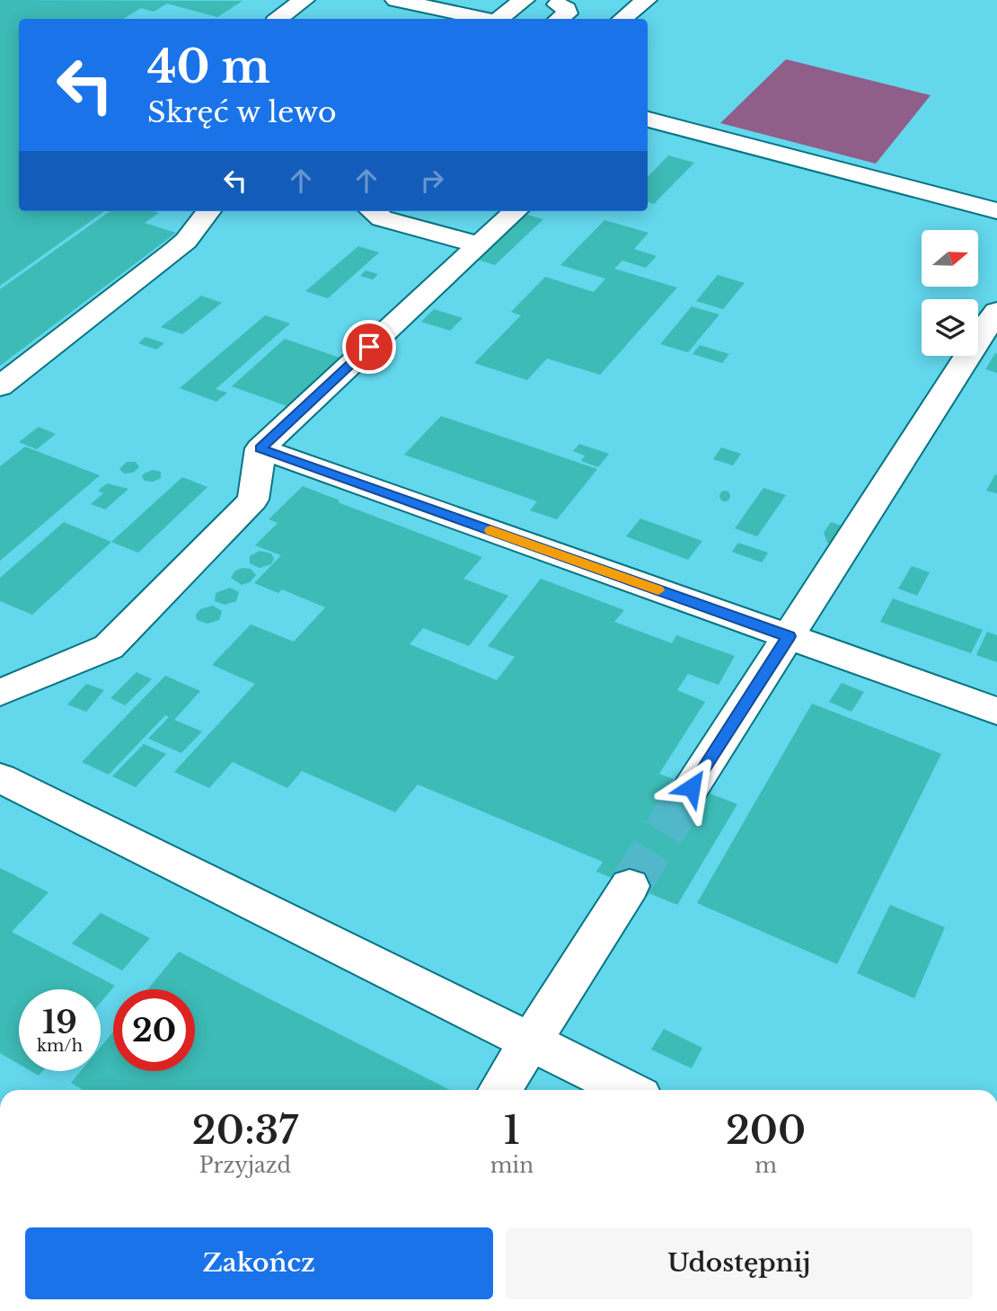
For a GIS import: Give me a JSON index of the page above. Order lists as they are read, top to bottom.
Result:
{
  "north": "right",
  "page": {
    "turn": ["40 m", "Skręć w lewo"],
    "speed": "19 km/h",
    "limit": "20",
    "eta": [
      "20:37",
      "Przyjazd",
      "1",
      "min",
      "200",
      "m"
    ],
    "buttons": ["Zakończ", "Udostępnij"]
  }
}
